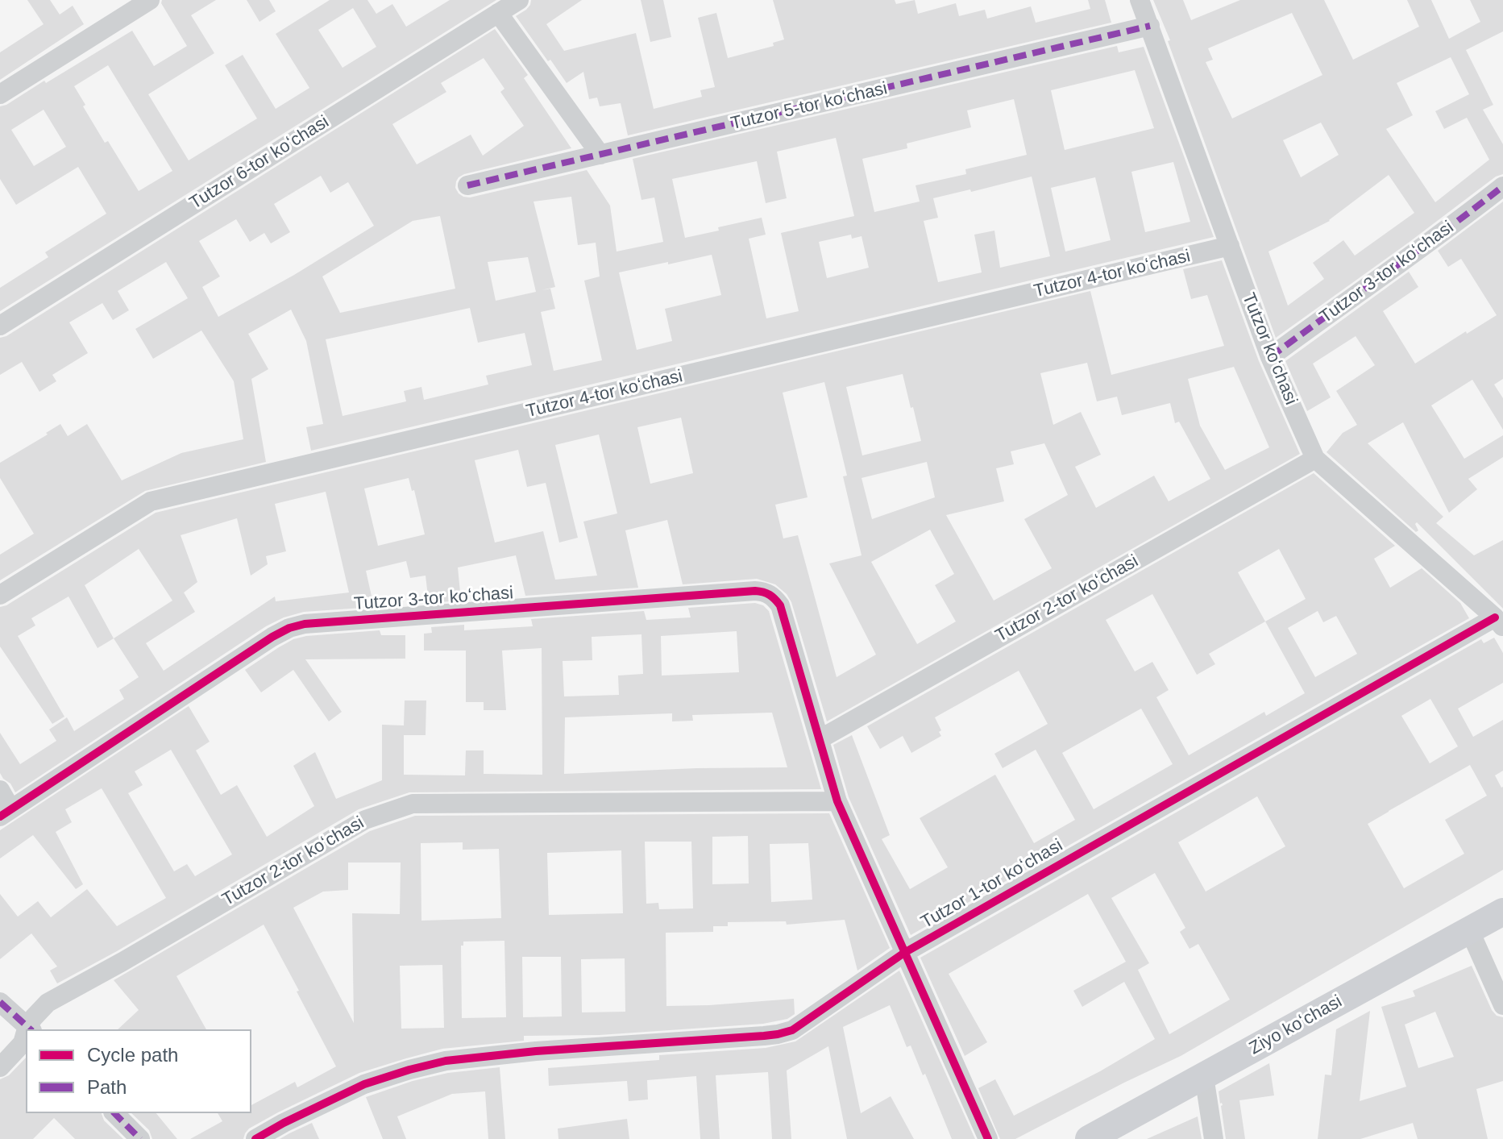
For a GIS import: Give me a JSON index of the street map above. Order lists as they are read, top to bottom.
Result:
{
  "streets": {
    "street": [
      "Tutzor 5-tor koʻchasi",
      "Tutzor 6-tor koʻchasi",
      "Tutzor 3-tor koʻchasi",
      "Tutzor 4-tor koʻchasi",
      "Tutzor koʻchasi",
      "Tutzor 2-tor koʻchasi",
      "Tutzor 1-tor koʻchasi",
      "Ziyo koʻchasi"
    ]
  },
  "crossings": [
    ["Tutzor 5-tor koʻchasi", "Tutzor koʻchasi"],
    ["Tutzor 3-tor koʻchasi", "Tutzor koʻchasi"],
    ["Tutzor 3-tor koʻchasi", "Tutzor 2-tor koʻchasi"],
    ["Tutzor 3-tor koʻchasi", "Tutzor 1-tor koʻchasi"],
    ["Tutzor 4-tor koʻchasi", "Tutzor koʻchasi"],
    ["Tutzor koʻchasi", "Tutzor 2-tor koʻchasi"],
    ["Tutzor koʻchasi", "Tutzor 1-tor koʻchasi"]
  ],
  "legend": ["Cycle path", "Path"]
}
